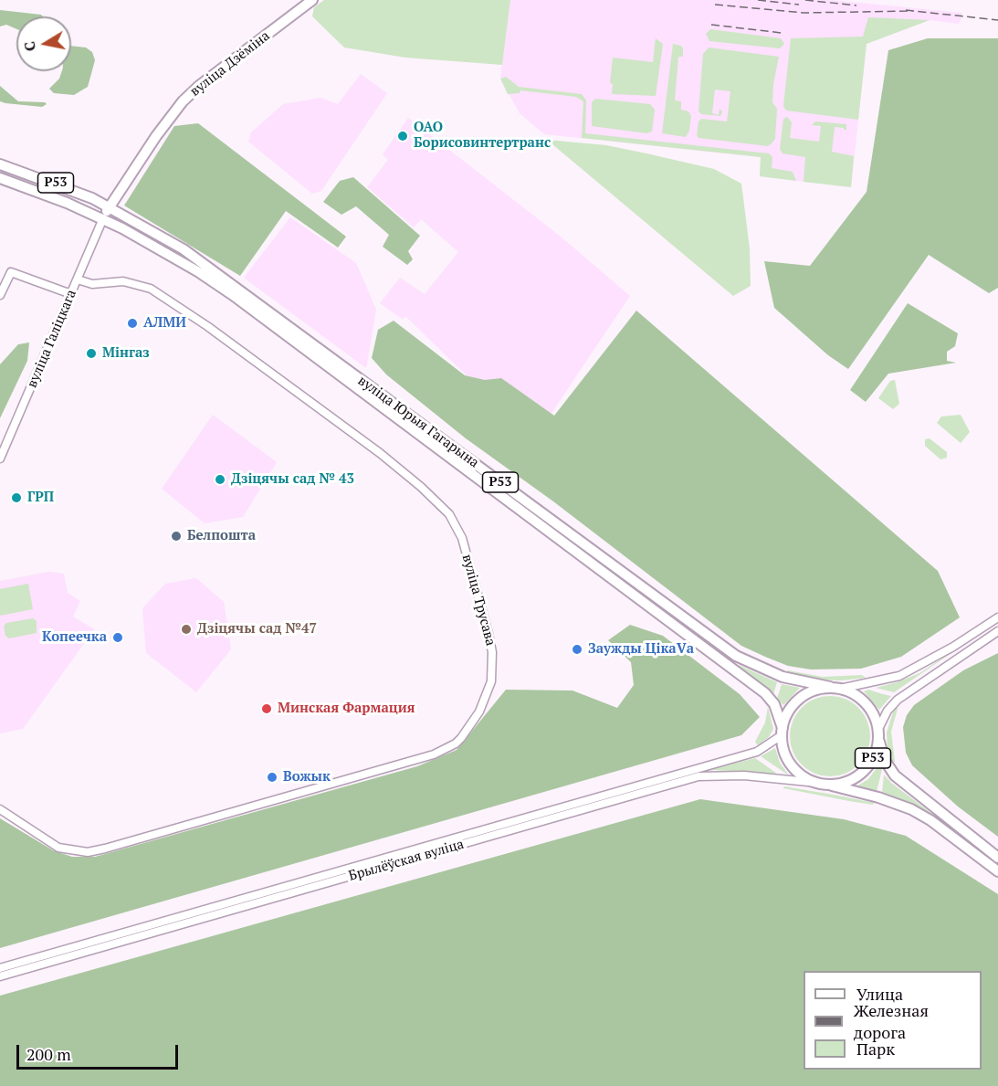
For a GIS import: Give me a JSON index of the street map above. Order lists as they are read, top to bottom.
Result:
{
  "streets": {
    "main road": ["вуліца Дзёміна", "Р53", "вуліца Юрыя Гагарына"],
    "street": ["вуліца Галіцкага", "вуліца Трусава", "Брылёўская вуліца"]
  },
  "crossings": [
    ["вуліца Дзёміна", "вуліца Галіцкага"],
    ["вуліца Дзёміна", "вуліца Юрыя Гагарына"],
    ["Р53", "вуліца Юрыя Гагарына"],
    ["Р53", "Брылёўская вуліца"],
    ["вуліца Галіцкага", "вуліца Юрыя Гагарына"],
    ["вуліца Галіцкага", "вуліца Трусава"],
    ["вуліца Юрыя Гагарына", "Брылёўская вуліца"]
  ],
  "places": [
    "ОАО Борисовинтертранс",
    "АЛМИ",
    "Мінгаз",
    "Дзіцячы сад № 43",
    "ГРП",
    "Белпошта",
    "Дзіцячы сад №47",
    "Копеечка",
    "Заужды ЦікаVа",
    "Минская Фармация",
    "Вожык"
  ],
  "legend": ["Улица", "Железная дорога", "Парк"],
  "scale_bar": "200 m",
  "north": "left"
}
